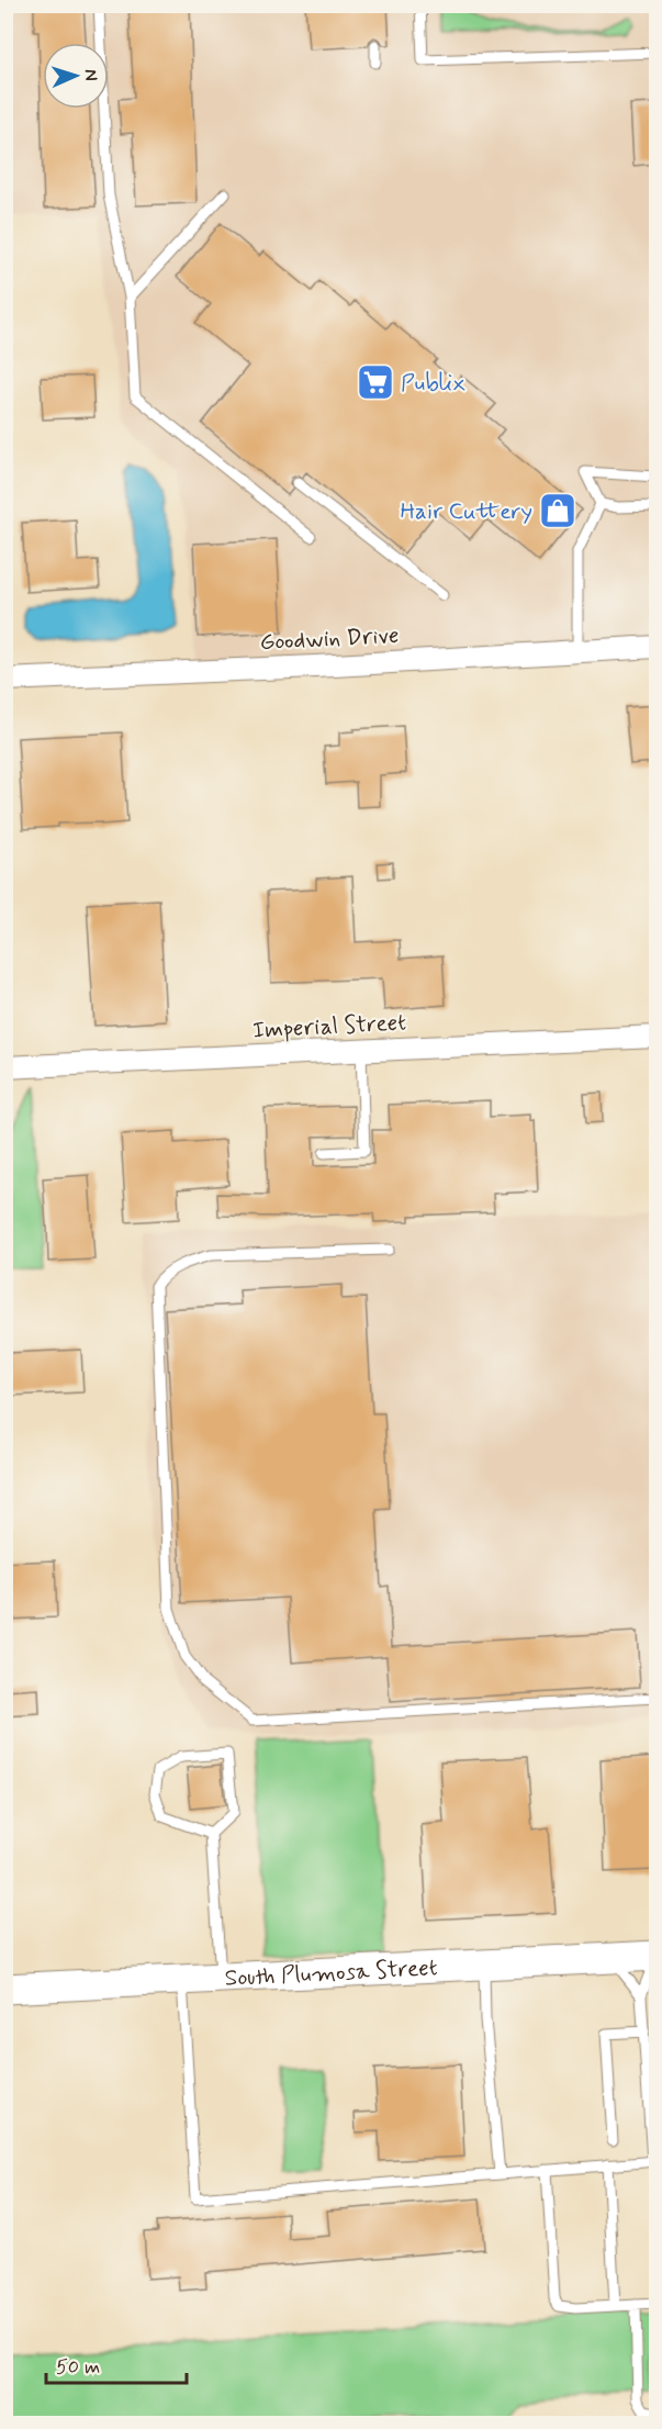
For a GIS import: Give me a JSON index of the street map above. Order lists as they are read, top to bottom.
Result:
{
  "streets": {
    "street": ["Goodwin Drive", "Imperial Street", "South Plumosa Street"]
  },
  "places": {
    "supermarket": ["Publix"],
    "shop": ["Hair Cuttery"]
  },
  "scale_bar": "50 m",
  "north": "right"
}
